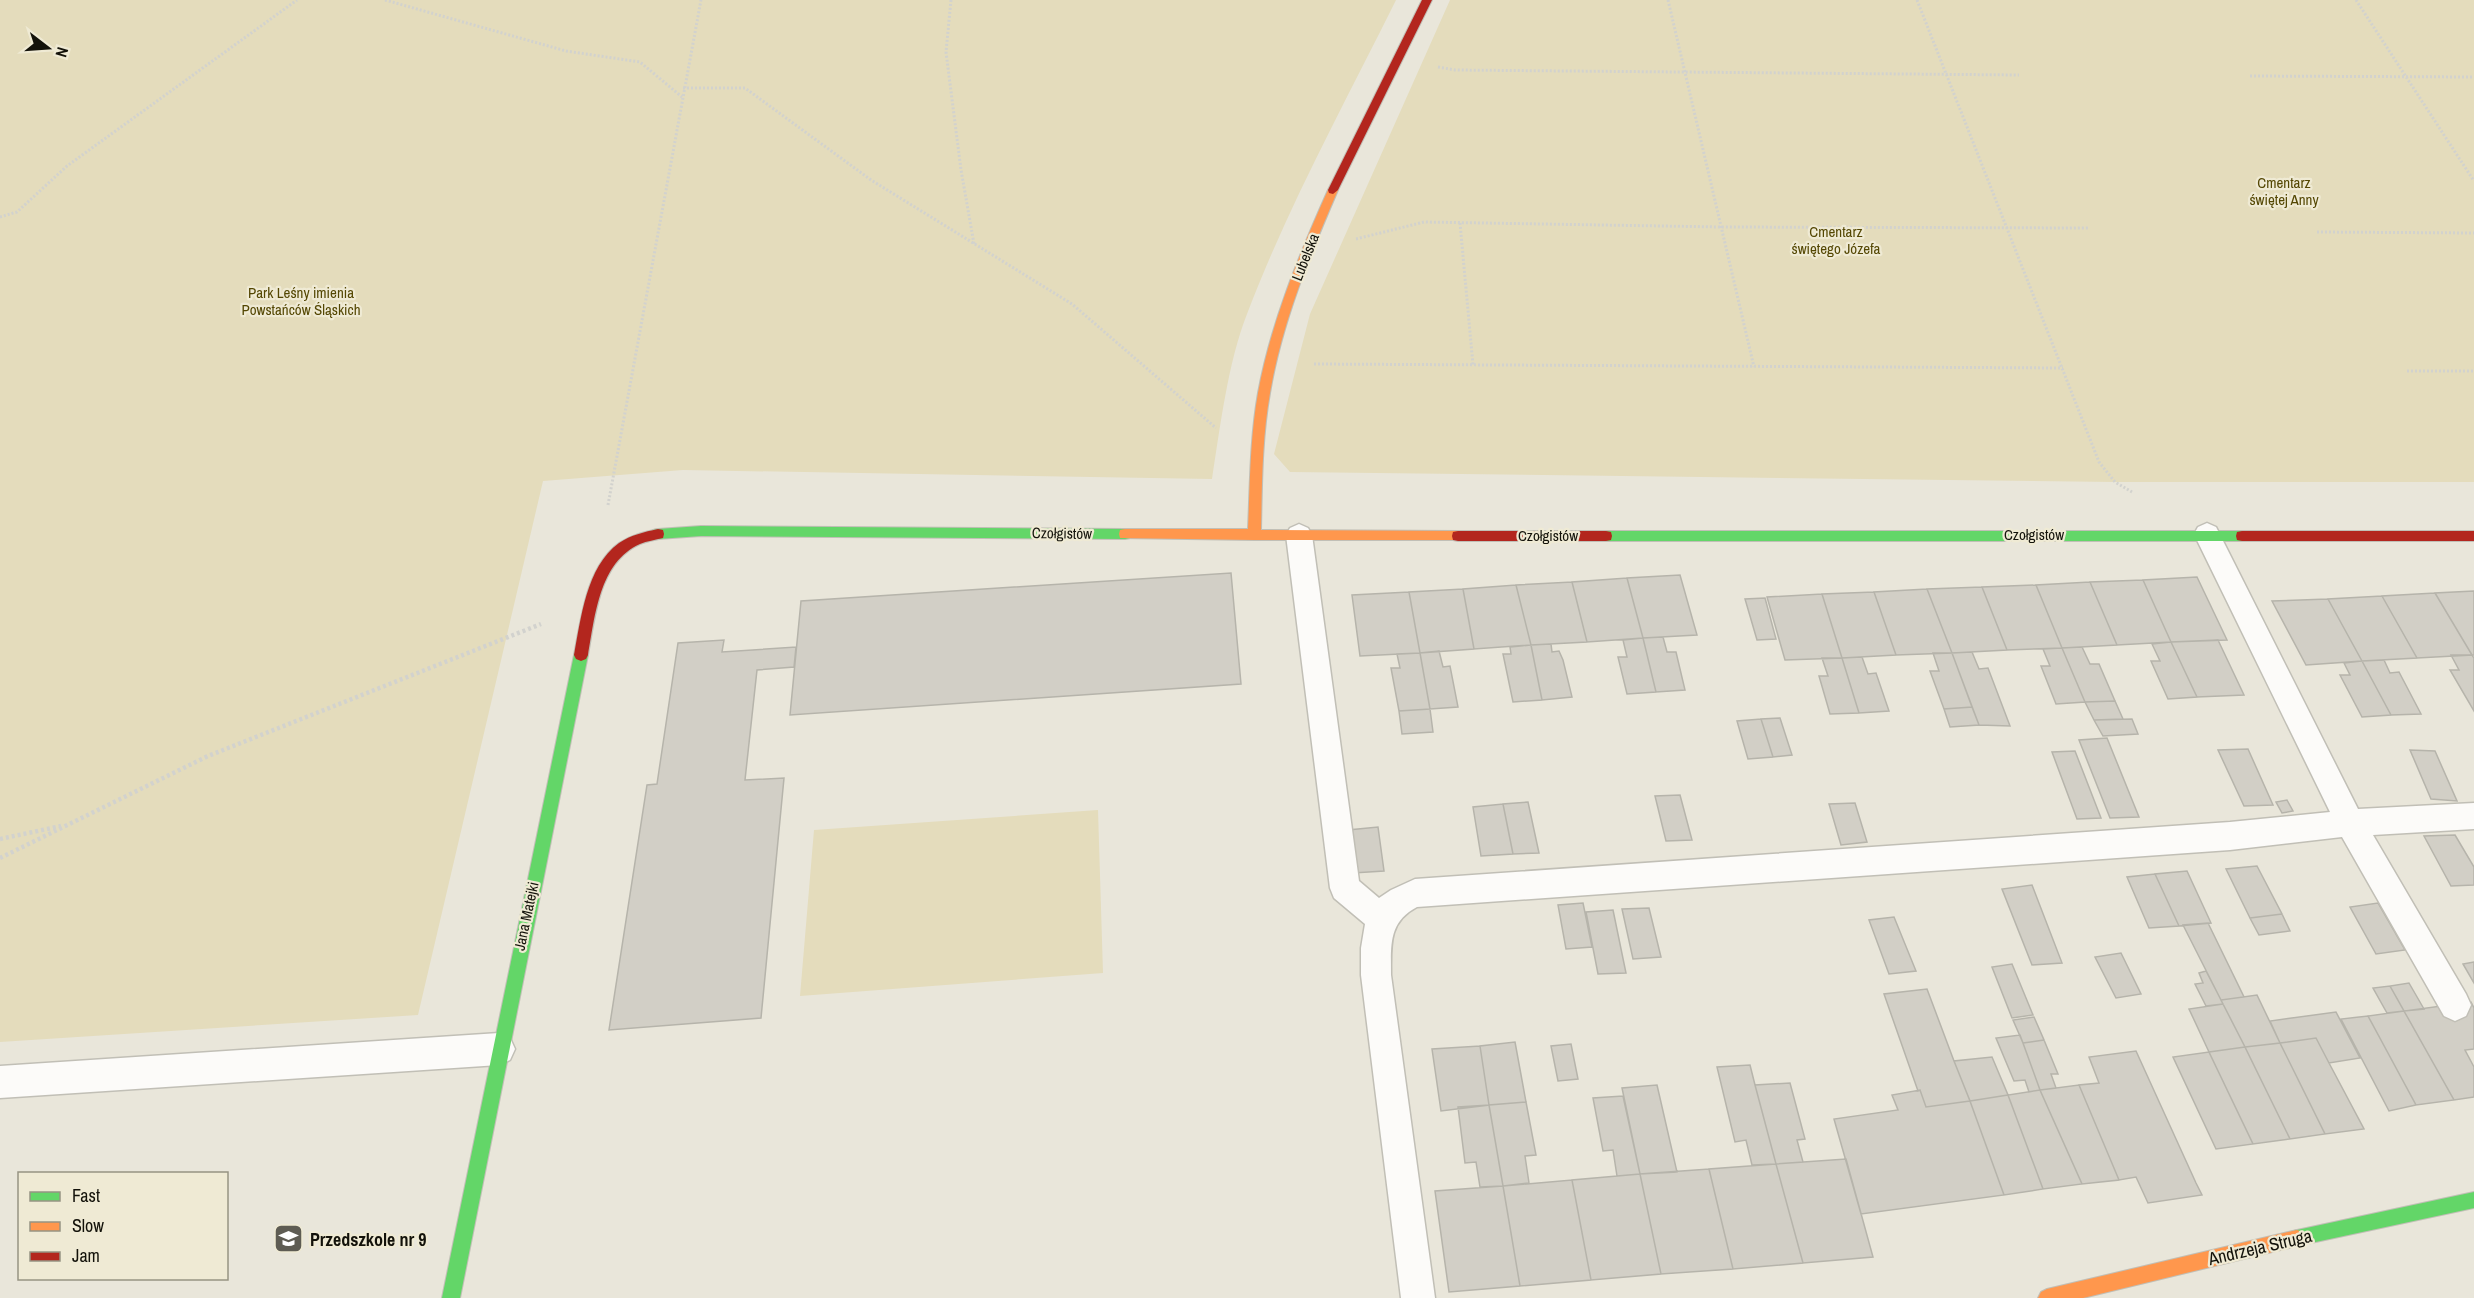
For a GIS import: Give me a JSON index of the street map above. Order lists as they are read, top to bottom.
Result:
{
  "streets": {
    "street": [
      "Lubelska",
      "Czołgistów",
      "Jana Matejki",
      "Andrzeja Struga"
    ]
  },
  "crossings": [
    ["Lubelska", "Czołgistów"],
    ["Czołgistów", "Jana Matejki"]
  ],
  "parks": ["Cmentarz świętej Anny", "Cmentarz świętego Józefa", "Park Leśny imienia Powstańców Śląskich"],
  "places": {
    "school or university": ["Przedszkole nr 9"]
  },
  "legend": ["Fast", "Slow", "Jam"],
  "north": "right"
}
